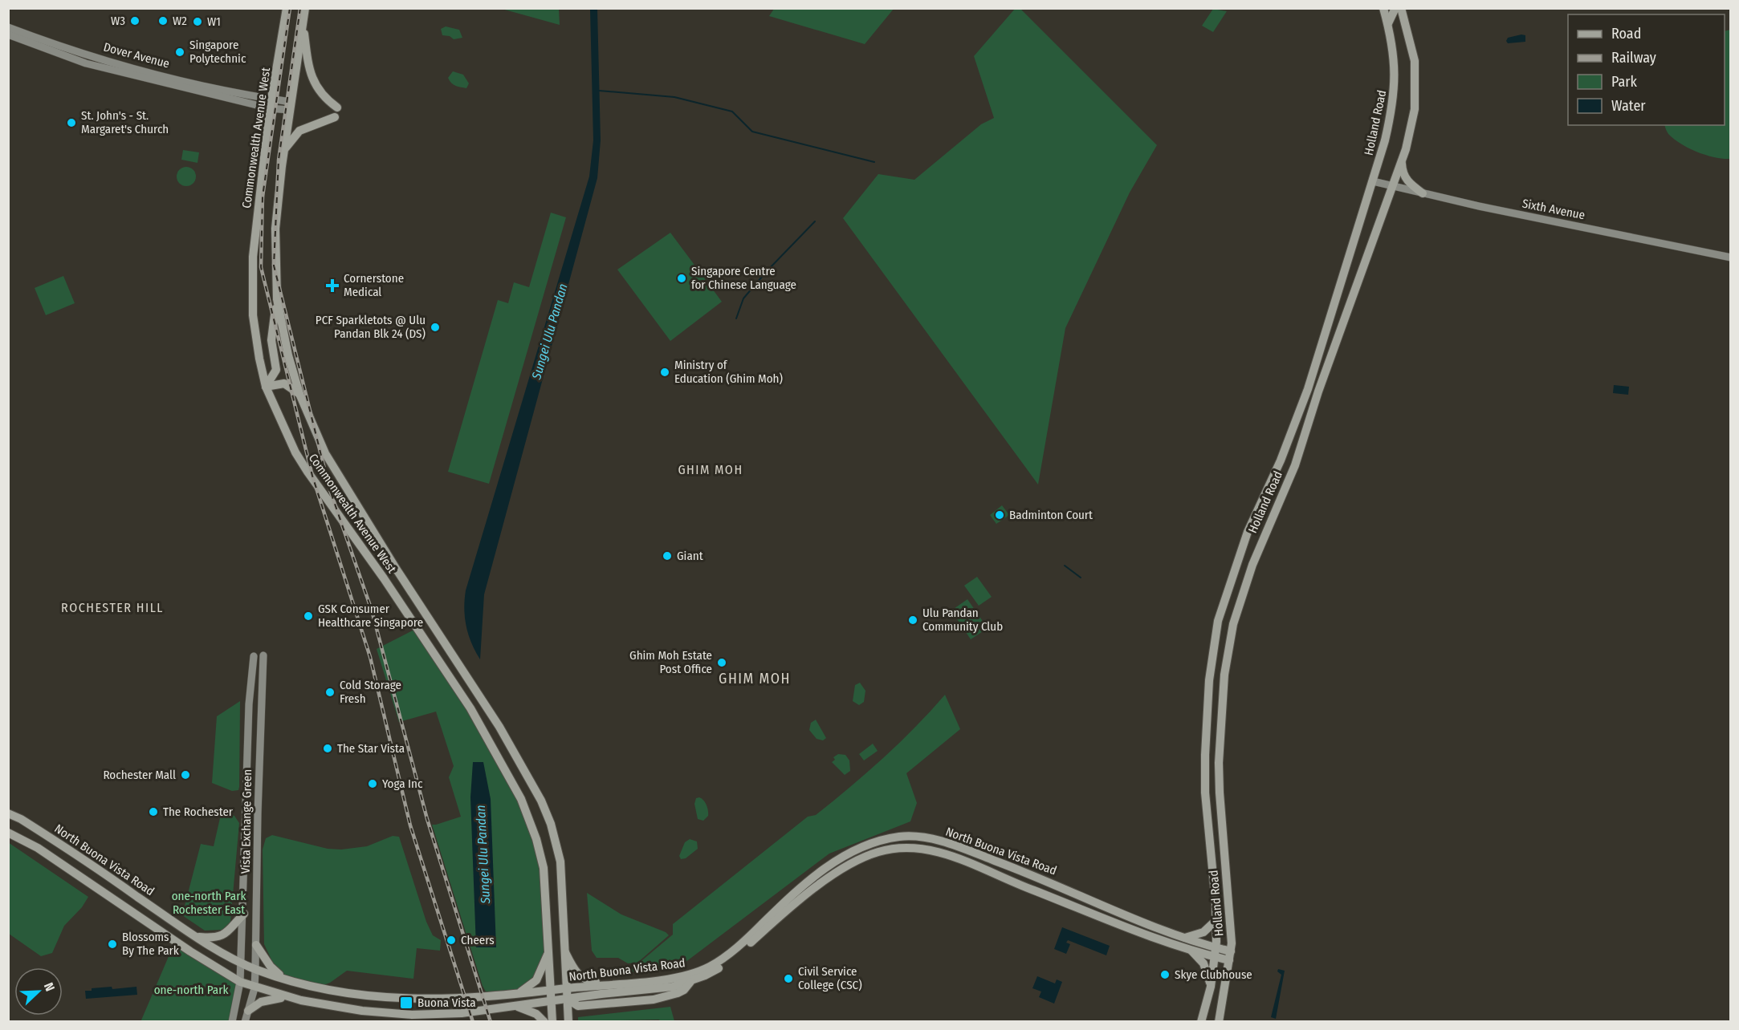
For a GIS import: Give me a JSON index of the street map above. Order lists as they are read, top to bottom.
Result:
{
  "streets": {
    "main road": ["Holland Road", "Commonwealth Avenue West", "North Buona Vista Road"],
    "street": ["Dover Avenue", "Sixth Avenue", "Vista Exchange Green"]
  },
  "crossings": [
    ["Dover Avenue", "Commonwealth Avenue West"],
    ["Holland Road", "Sixth Avenue"],
    ["Holland Road", "North Buona Vista Road"],
    ["Commonwealth Avenue West", "North Buona Vista Road"],
    ["Vista Exchange Green", "North Buona Vista Road"]
  ],
  "districts": ["GHIM MOH", "ROCHESTER HILL", "GHIM MOH"],
  "water": ["Sungei Ulu Pandan"],
  "parks": ["one-north Park Rochester East", "one-north Park"],
  "places": {
    "other": [
      "W3",
      "W2",
      "W1",
      "Singapore Polytechnic",
      "St. John's - St. Margaret's Church",
      "Singapore Centre for Chinese Language",
      "PCF Sparkletots @ Ulu Pandan Blk 24 (DS)",
      "Ministry of Education (Ghim Moh)",
      "Badminton Court",
      "Giant",
      "GSK Consumer Healthcare Singapore",
      "Ulu Pandan Community Club",
      "Ghim Moh Estate Post Office",
      "Cold Storage Fresh",
      "The Star Vista",
      "Rochester Mall",
      "Yoga Inc",
      "The Rochester",
      "Cheers",
      "Blossoms By The Park",
      "Skye Clubhouse",
      "Civil Service College (CSC)"
    ],
    "health": ["Cornerstone Medical"],
    "transit": ["Buona Vista"]
  },
  "legend": [
    "Road",
    "Railway",
    "Park",
    "Water"
  ],
  "north": "top right"
}
